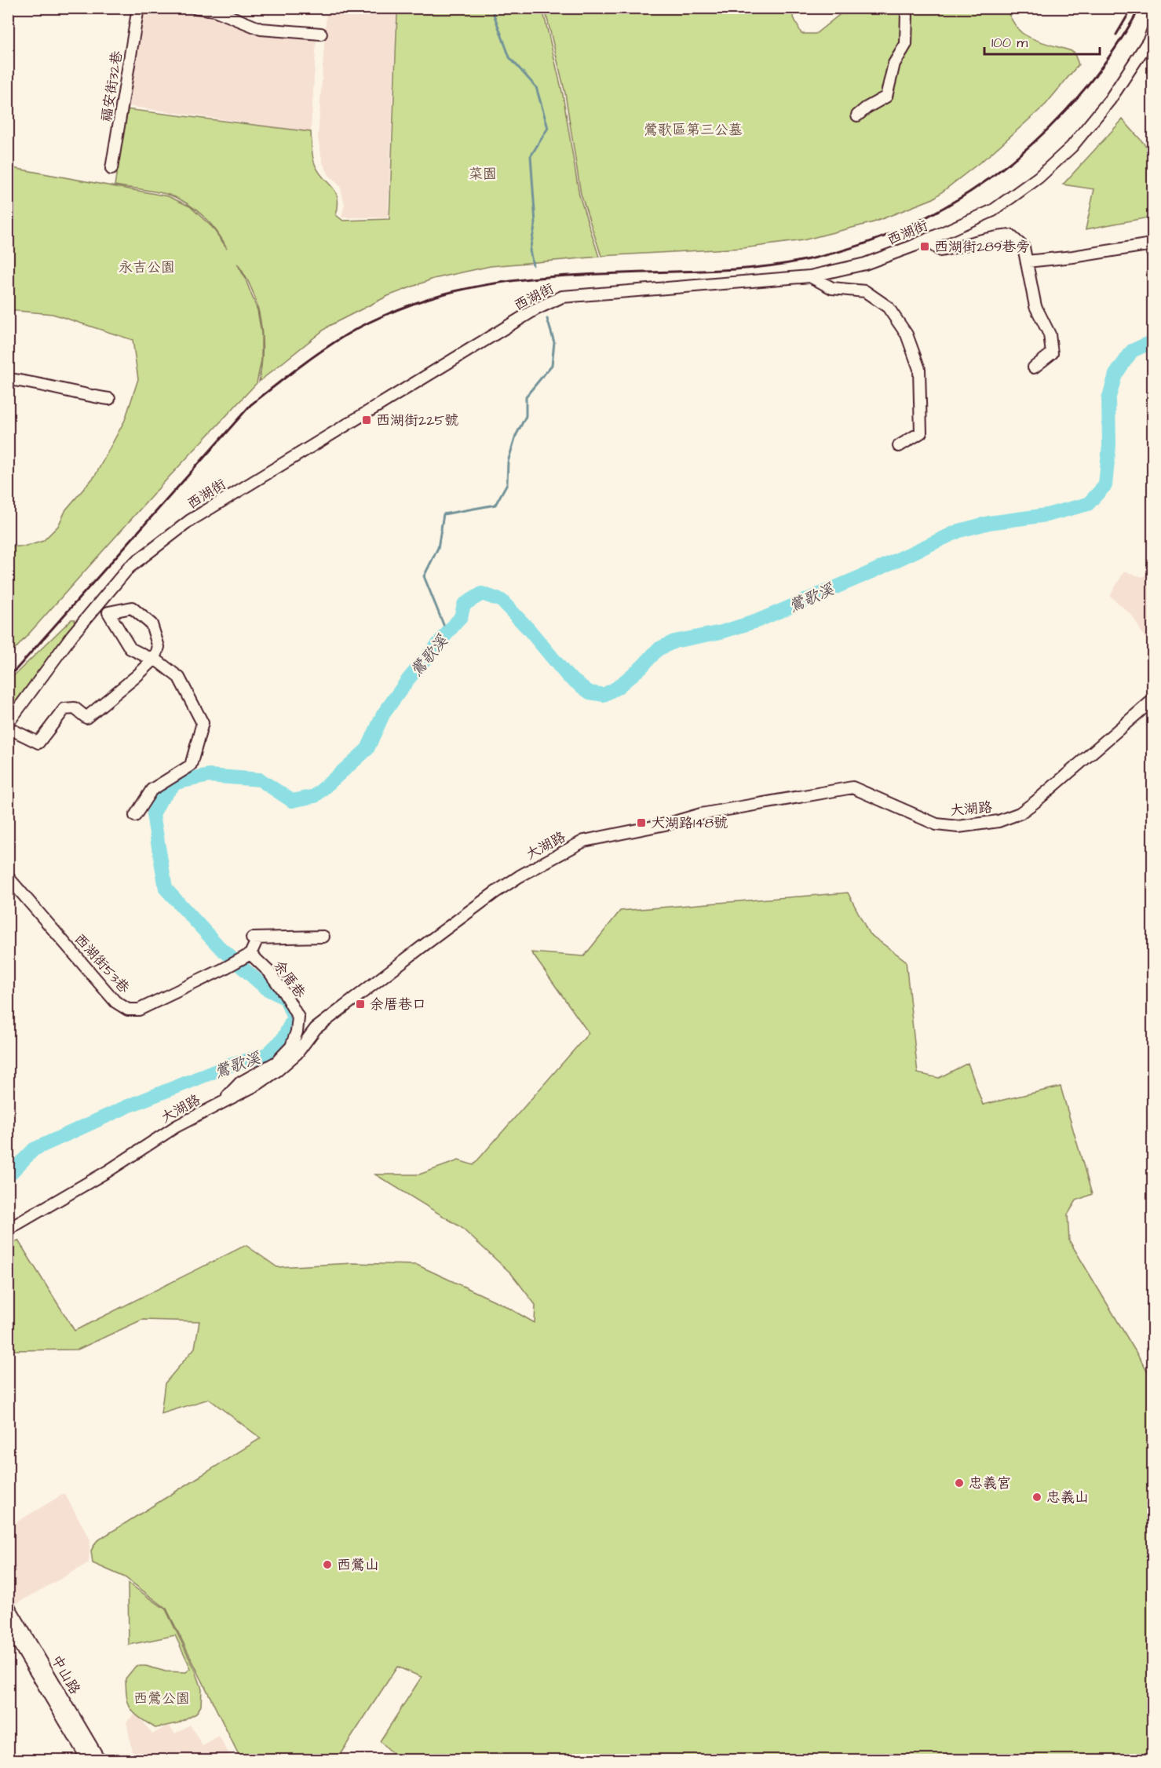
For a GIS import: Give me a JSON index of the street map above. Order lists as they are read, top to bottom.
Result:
{
  "streets": {
    "street": [
      "福安街32巷",
      "西湖街",
      "大湖路",
      "西湖街53巷",
      "余厝巷",
      "中山路"
    ]
  },
  "crossings": [
    ["大湖路", "余厝巷"],
    ["西湖街53巷", "余厝巷"]
  ],
  "water": ["鶯歌溪"],
  "parks": [
    "鶯歌區第三公墓",
    "菜園",
    "永吉公園",
    "西鶯公園"
  ],
  "places": {
    "transit": [
      "西湖街289巷旁",
      "西湖街225號",
      "大湖路148號",
      "余厝巷口"
    ],
    "other": ["忠義宮", "忠義山", "西鶯山"]
  },
  "scale_bar": "100 m"
}
